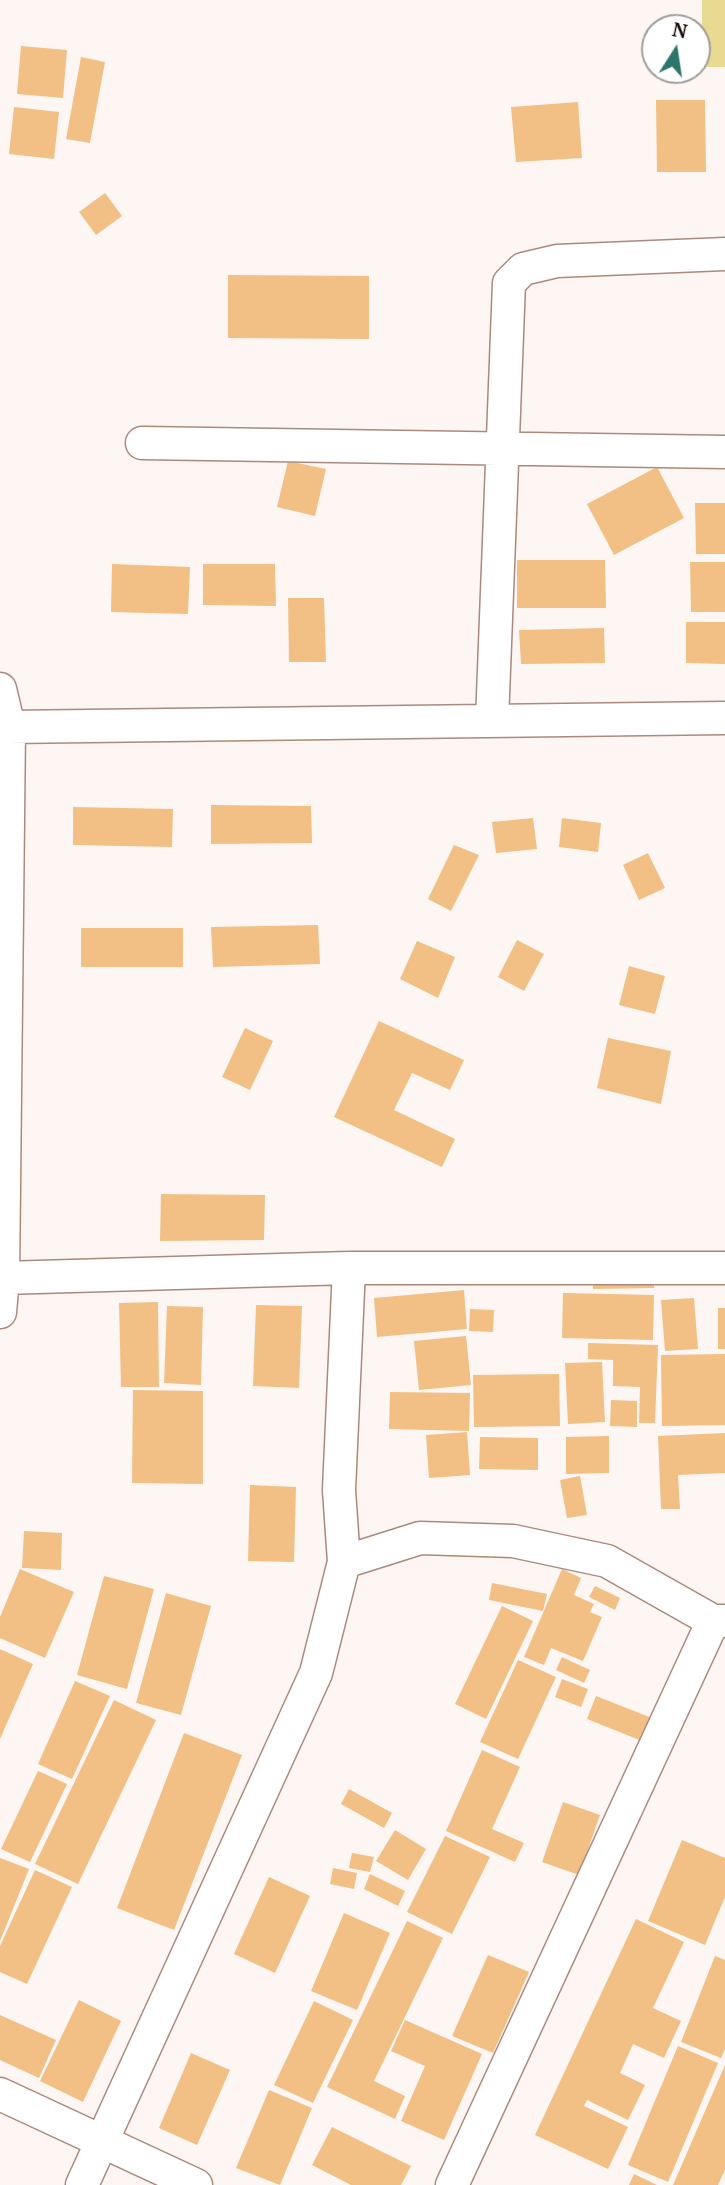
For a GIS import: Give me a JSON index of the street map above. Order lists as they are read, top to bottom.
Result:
{
  "north": "top"
}
